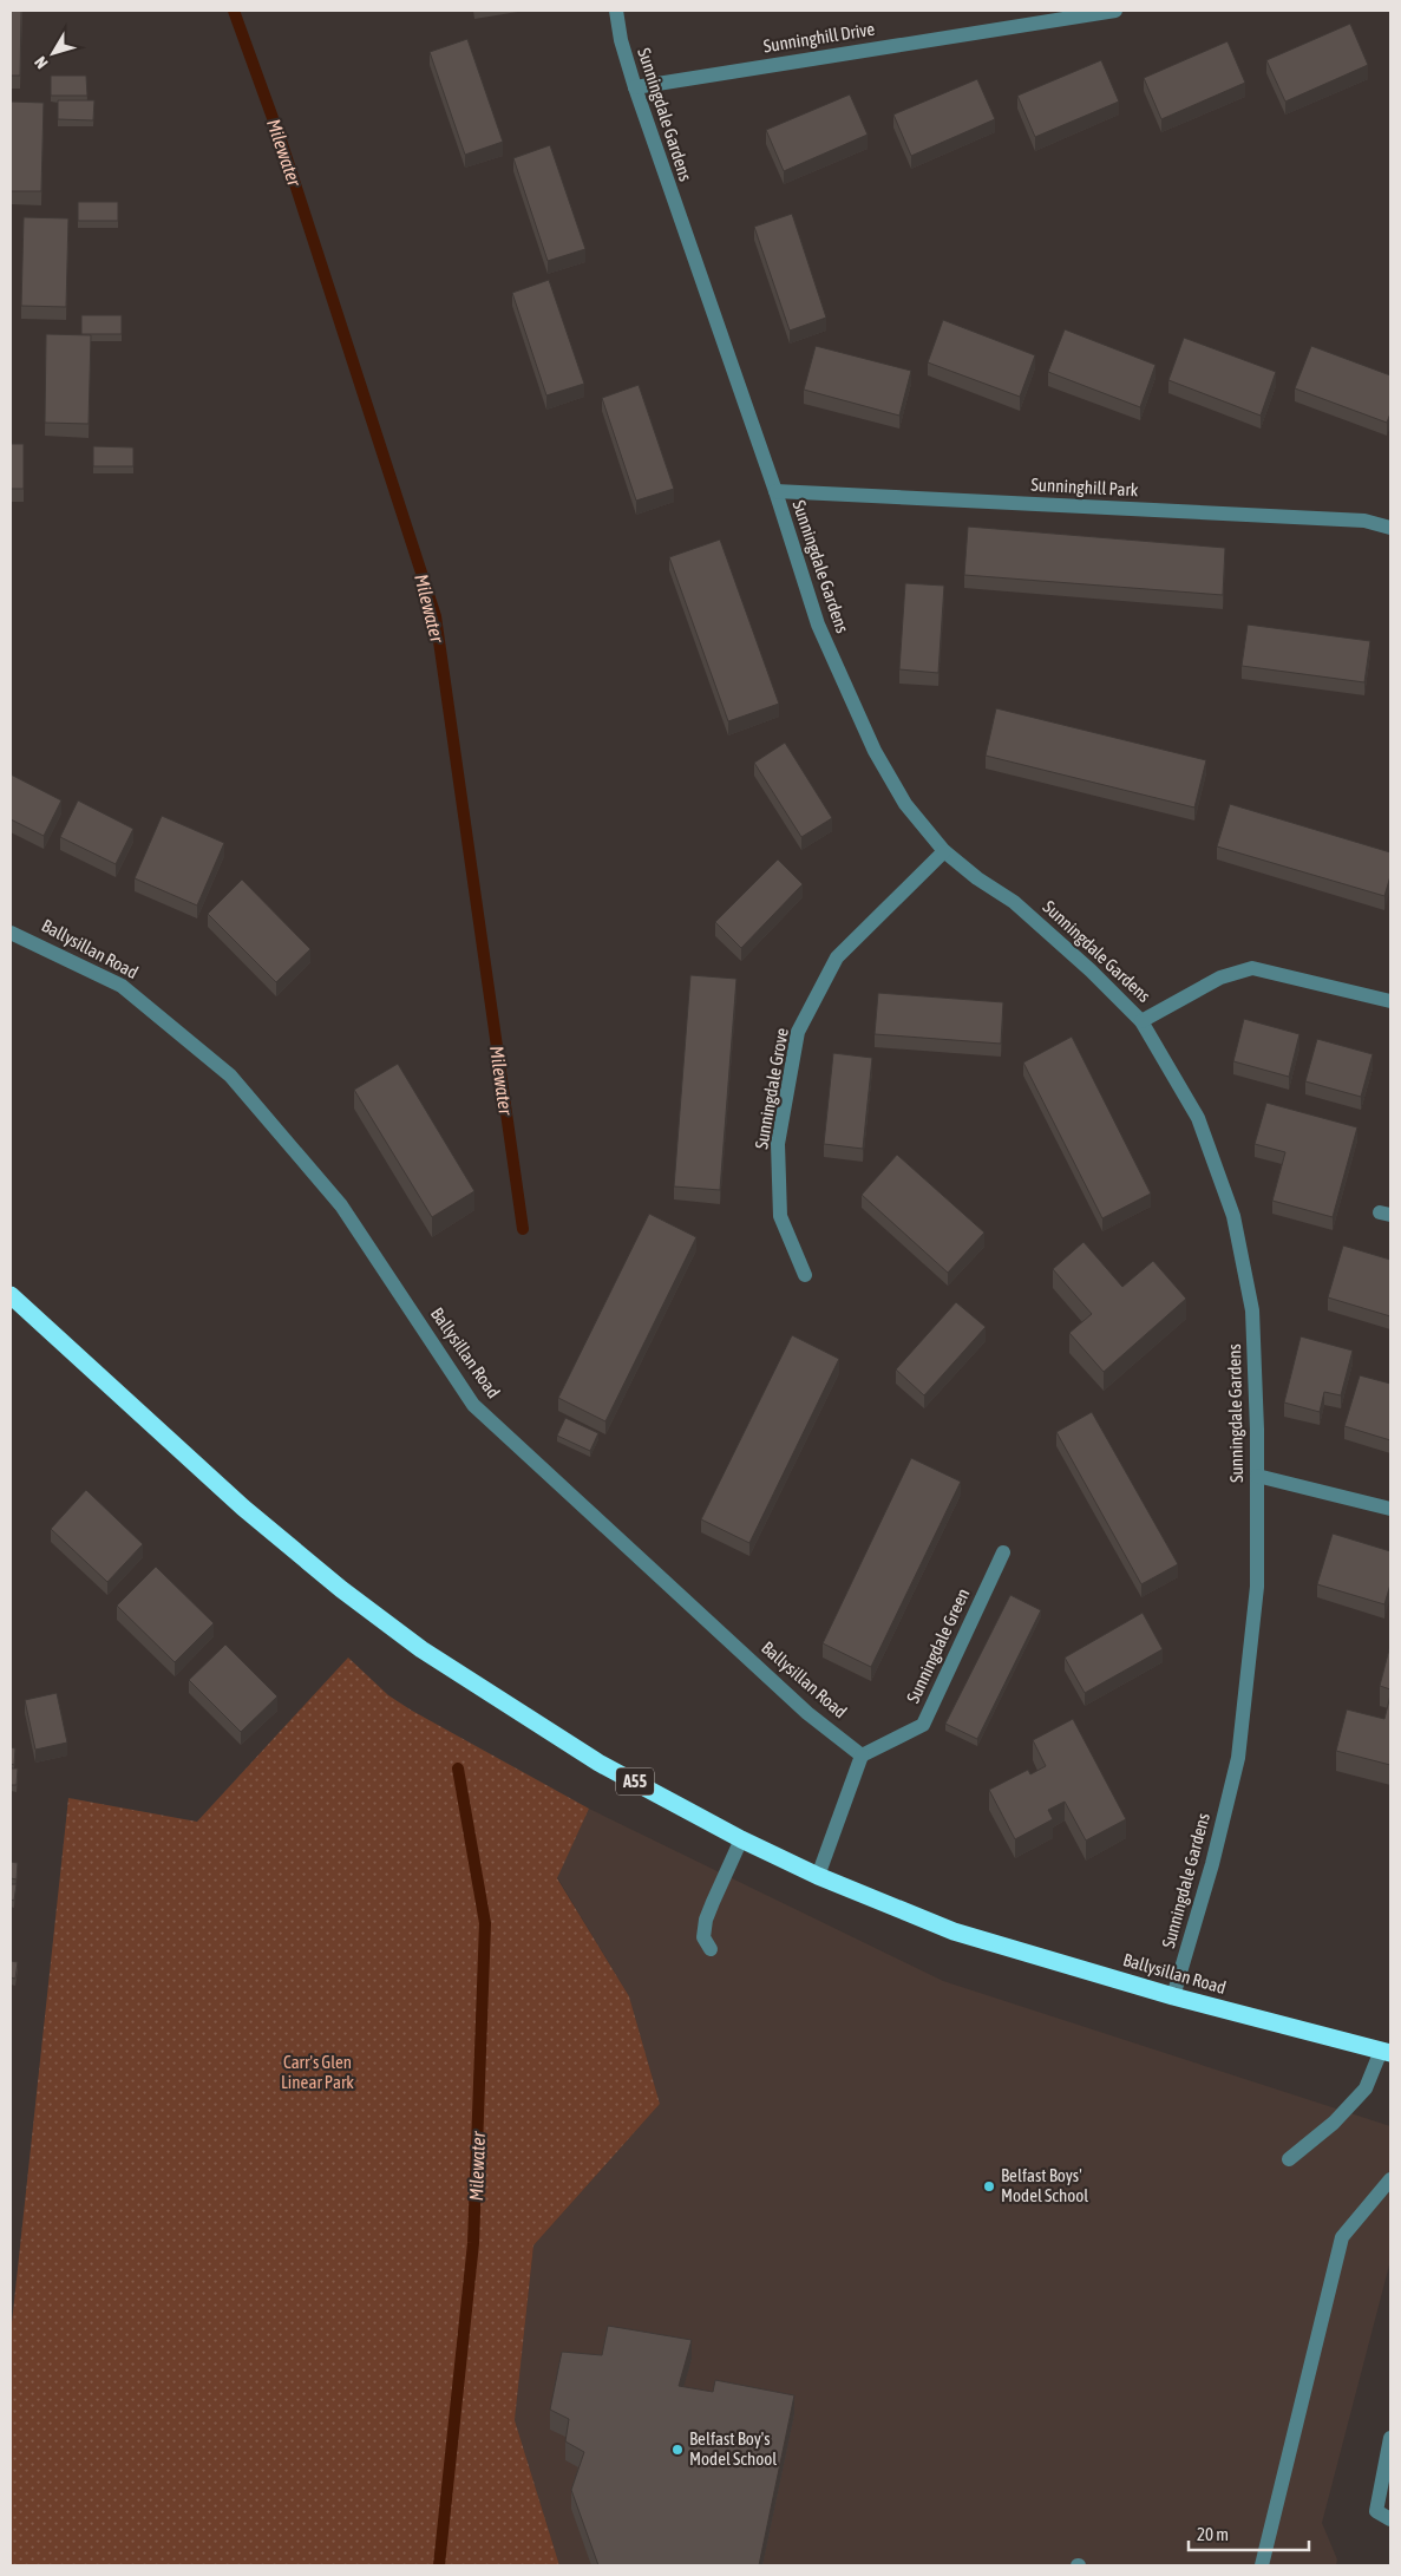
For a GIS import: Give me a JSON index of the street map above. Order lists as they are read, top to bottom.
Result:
{
  "streets": {
    "highway": ["Ballysillan Road", "A55"],
    "street": [
      "Sunninghill Drive",
      "Sunningdale Gardens",
      "Sunninghill Park",
      "Sunningdale Grove",
      "Sunningdale Green"
    ]
  },
  "crossings": [
    ["Sunninghill Drive", "Sunningdale Gardens"],
    ["Sunningdale Gardens", "Sunninghill Park"],
    ["Sunningdale Gardens", "Ballysillan Road"],
    ["Sunningdale Gardens", "Sunningdale Grove"],
    ["Ballysillan Road", "Sunningdale Green"]
  ],
  "water": ["Milewater"],
  "parks": ["Carr's Glen Linear Park"],
  "places": ["Belfast Boys' Model School", "Belfast Boy's Model School"],
  "scale_bar": "20 m",
  "north": "bottom left"
}
